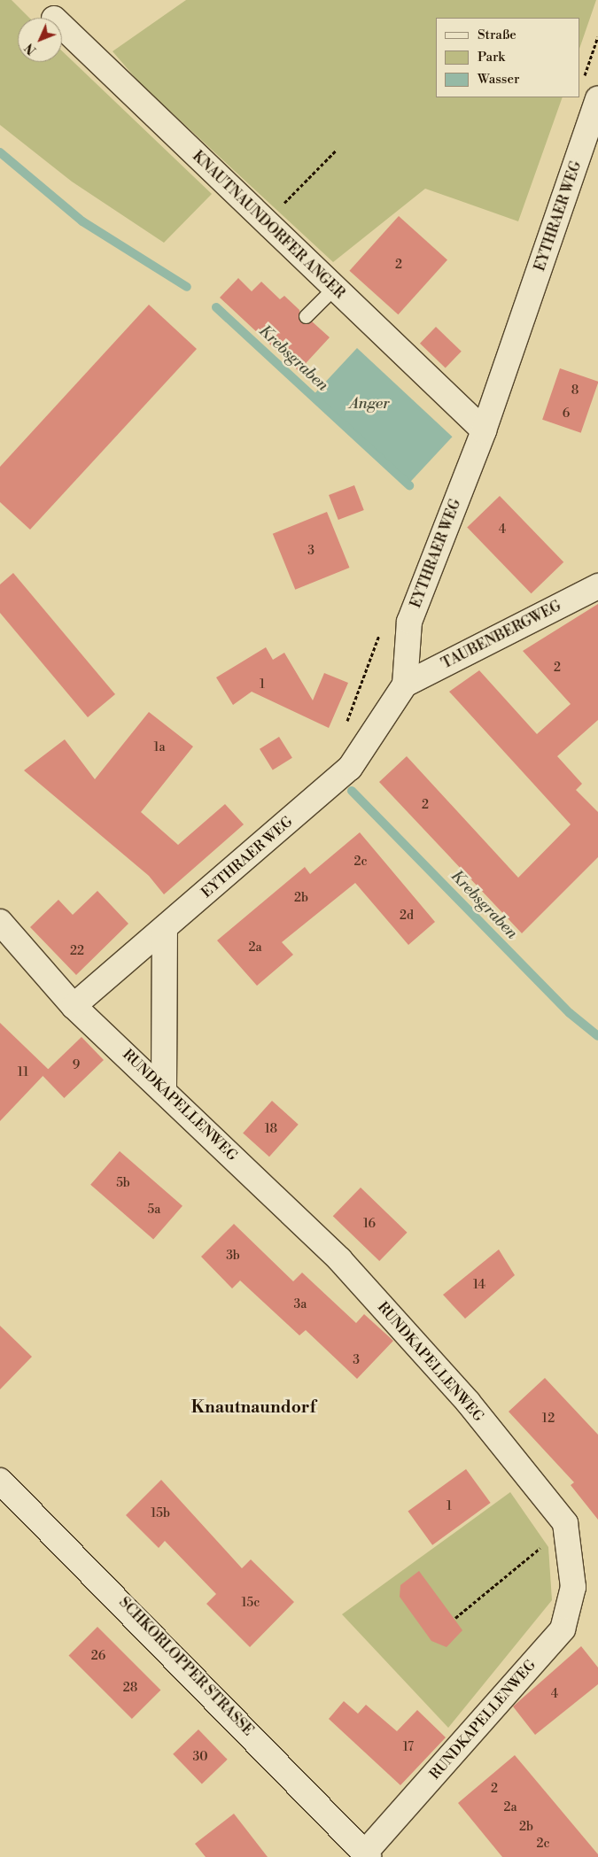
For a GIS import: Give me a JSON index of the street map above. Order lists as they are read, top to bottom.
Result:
{
  "streets": {
    "street": [
      "EYTHRAER WEG",
      "KNAUTNAUNDORFER ANGER",
      "TAUBENBERGWEG",
      "RUNDKAPELLENWEG",
      "SCHKORLOPPER STRASSE"
    ]
  },
  "crossings": [
    ["EYTHRAER WEG", "KNAUTNAUNDORFER ANGER"],
    ["EYTHRAER WEG", "TAUBENBERGWEG"],
    ["EYTHRAER WEG", "RUNDKAPELLENWEG"],
    ["RUNDKAPELLENWEG", "SCHKORLOPPER STRASSE"]
  ],
  "districts": ["Knautnaundorf"],
  "water": ["Krebsgraben", "Anger"],
  "house_numbers": [
    "2",
    "8",
    "6",
    "4",
    "3",
    "2",
    "1",
    "1a",
    "2",
    "2c",
    "2b",
    "2d",
    "2a",
    "22",
    "9",
    "11",
    "18",
    "5b",
    "5a",
    "16",
    "3b",
    "14",
    "3a",
    "3",
    "12",
    "1",
    "15b",
    "15c",
    "26",
    "28",
    "4",
    "17",
    "30",
    "2",
    "2a",
    "2b",
    "2c"
  ],
  "legend": ["Straße", "Park", "Wasser"],
  "north": "bottom left"
}
